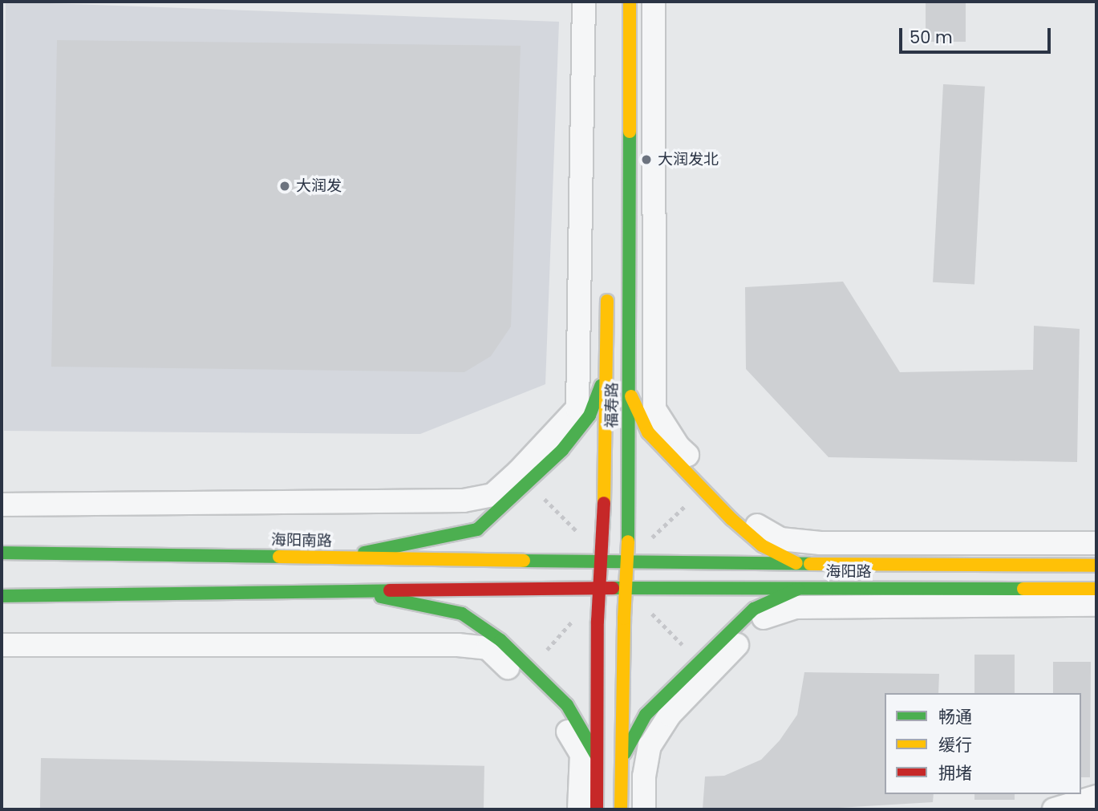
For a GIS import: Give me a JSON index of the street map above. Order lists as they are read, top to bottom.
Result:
{
  "streets": {
    "main road": ["福寿路", "海阳南路", "海阳路"]
  },
  "crossings": [
    ["福寿路", "海阳南路"],
    ["福寿路", "海阳路"],
    ["海阳南路", "海阳路"]
  ],
  "places": ["大润发北", "大润发"],
  "legend": ["畅通", "缓行", "拥堵"],
  "scale_bar": "50 m"
}
